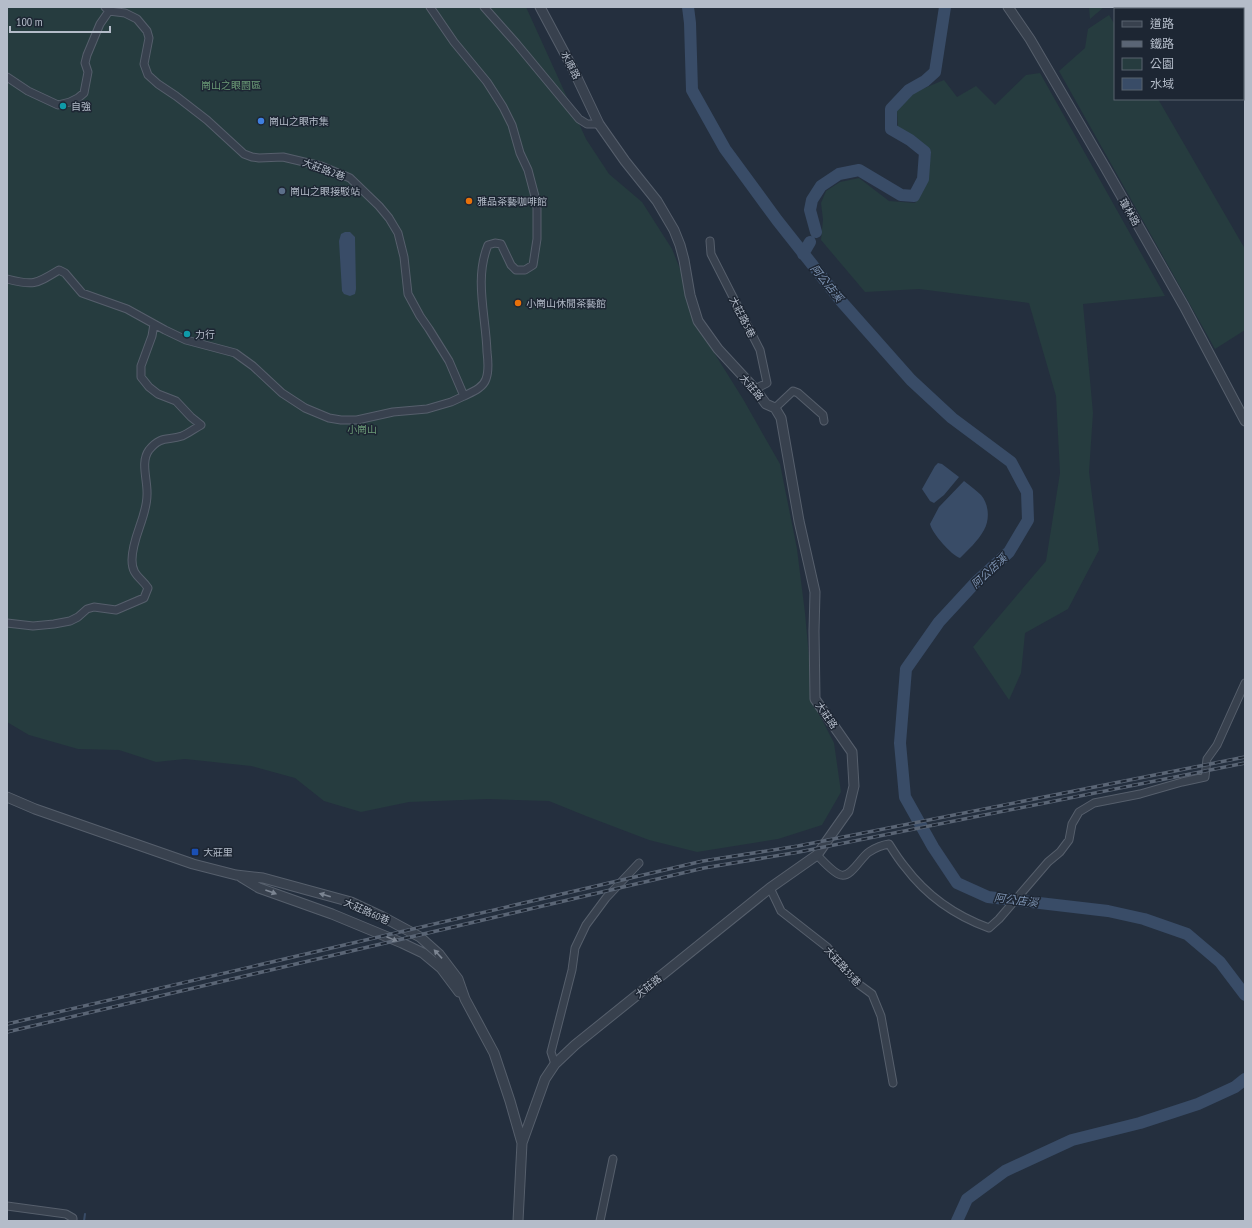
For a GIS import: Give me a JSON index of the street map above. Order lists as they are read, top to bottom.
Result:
{
  "streets": {
    "street": [
      "水庫路",
      "大莊路2巷",
      "瓊林路",
      "大莊路5巷",
      "大莊路",
      "大莊路60巷",
      "大莊路35巷"
    ]
  },
  "crossings": [
    ["水庫路", "大莊路"],
    ["大莊路5巷", "大莊路"],
    ["大莊路", "大莊路60巷"],
    ["大莊路", "大莊路35巷"]
  ],
  "water": ["阿公店溪"],
  "parks": ["崗山之眼園區", "小崗山"],
  "places": {
    "other": [
      "自強",
      "崗山之眼市集",
      "崗山之眼接駁站",
      "雅品茶藝咖啡館",
      "小崗山休閒茶藝館",
      "力行"
    ],
    "transit": ["大莊里"]
  },
  "legend": [
    "道路",
    "鐵路",
    "公園",
    "水域"
  ],
  "scale_bar": "100 m"
}
